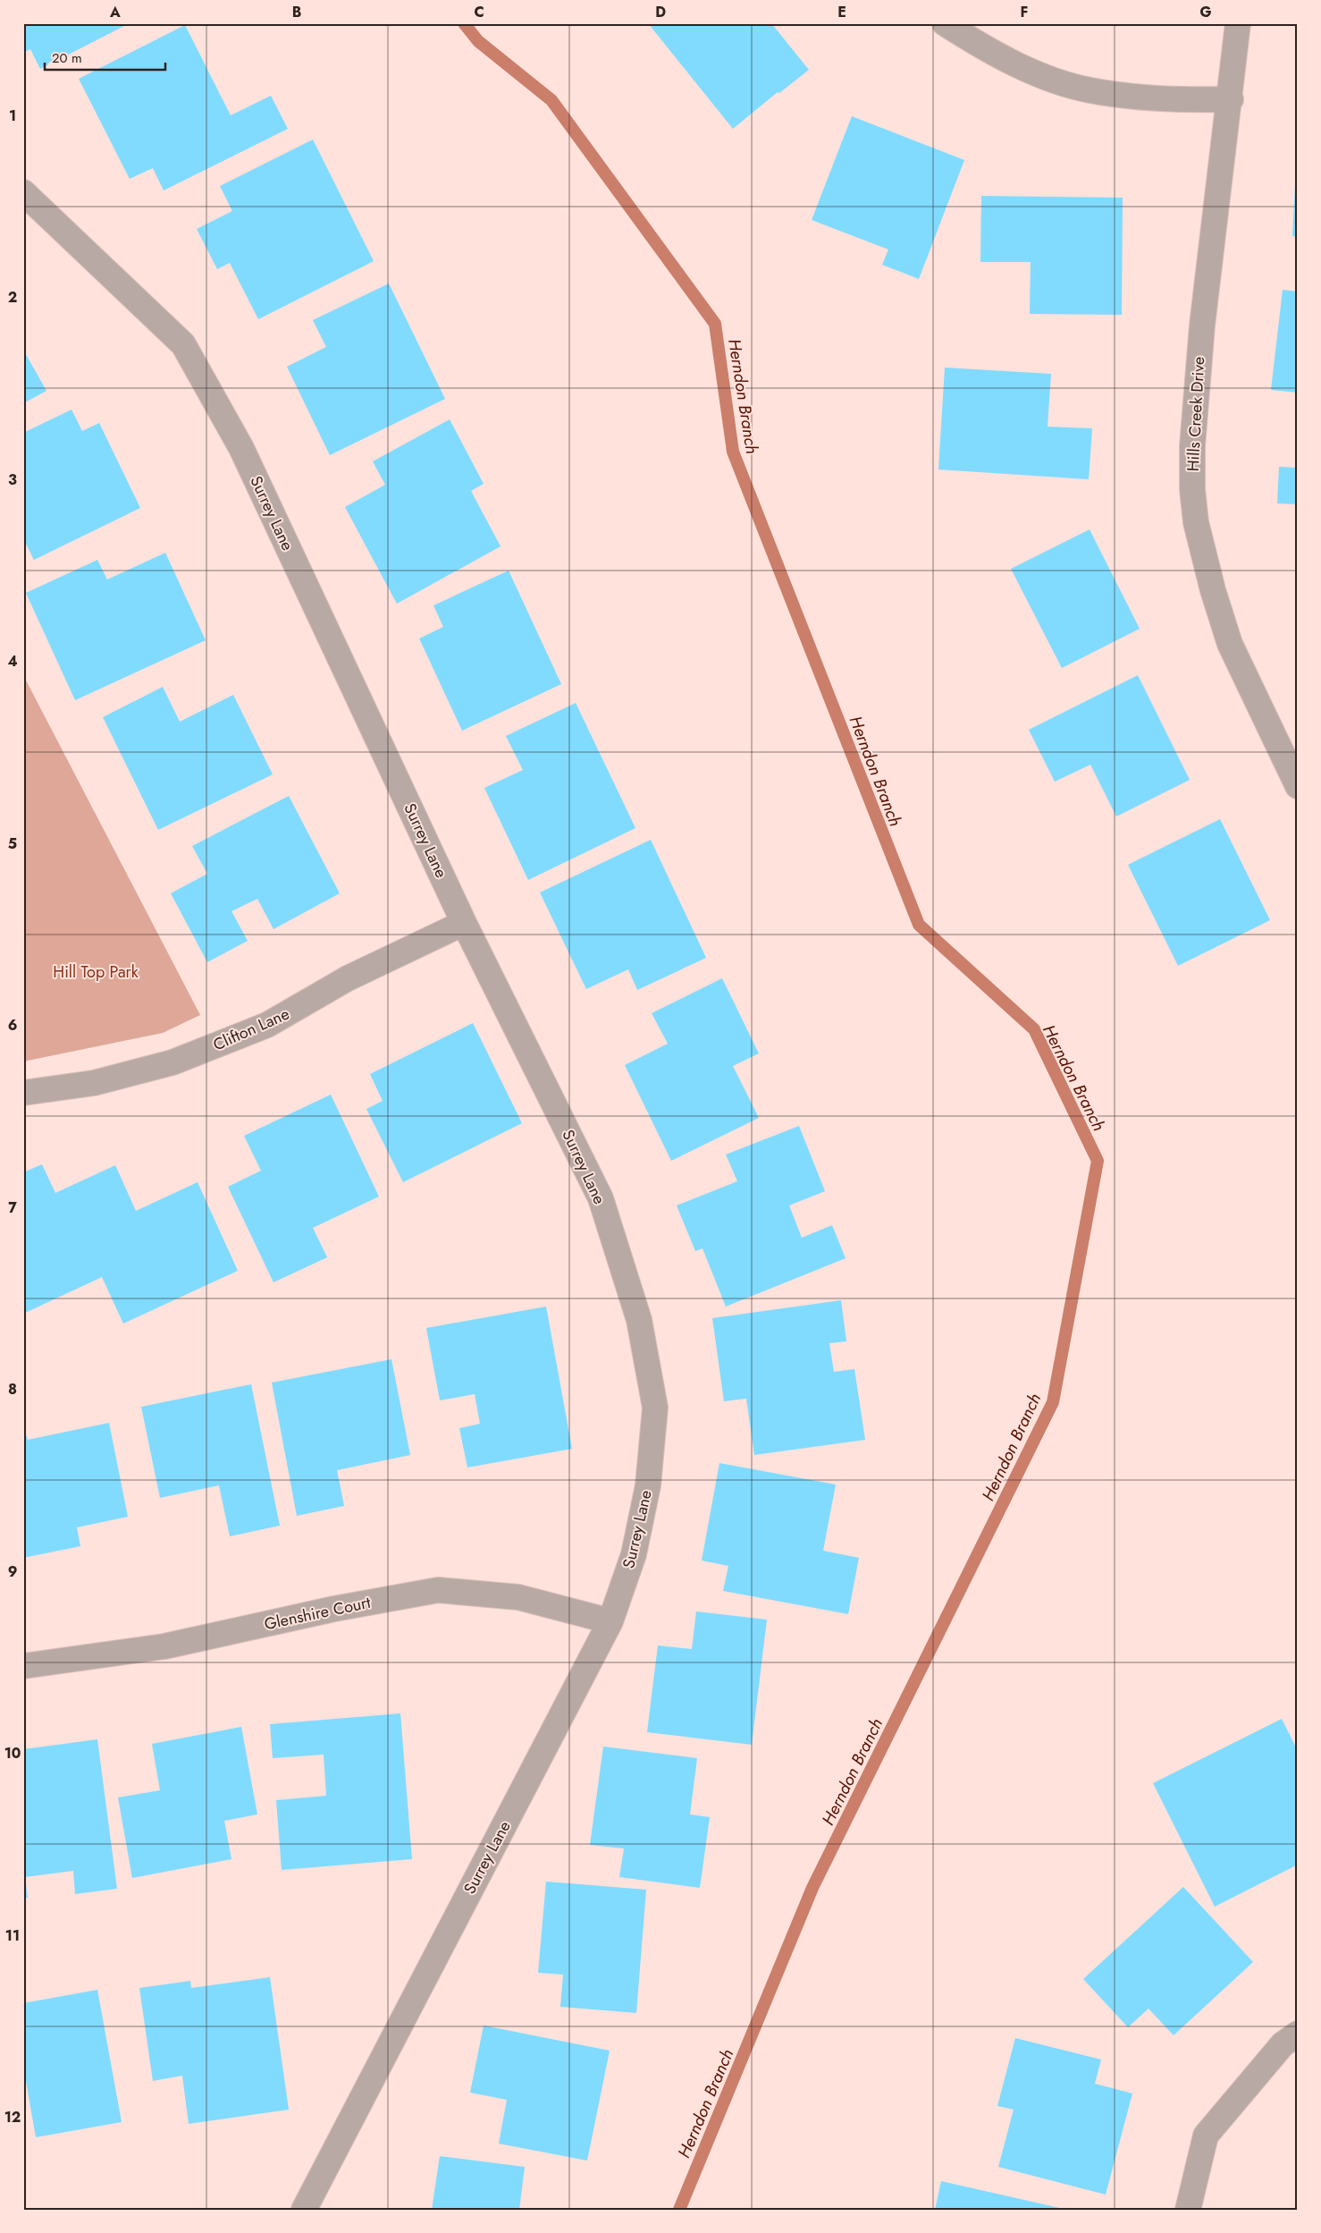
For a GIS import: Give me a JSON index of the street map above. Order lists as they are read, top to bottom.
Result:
{
  "streets": {
    "street": [
      "Hills Creek Drive",
      "Surrey Lane",
      "Clifton Lane",
      "Glenshire Court"
    ]
  },
  "crossings": [
    ["Surrey Lane", "Clifton Lane"],
    ["Surrey Lane", "Glenshire Court"]
  ],
  "water": ["Herndon Branch"],
  "parks": ["Hill Top Park"],
  "scale_bar": "20 m",
  "grid": {
    "columns": [
      "A",
      "B",
      "C",
      "D",
      "E",
      "F",
      "G"
    ],
    "rows": [
      "1",
      "2",
      "3",
      "4",
      "5",
      "6",
      "7",
      "8",
      "9",
      "10",
      "11",
      "12"
    ]
  }
}
